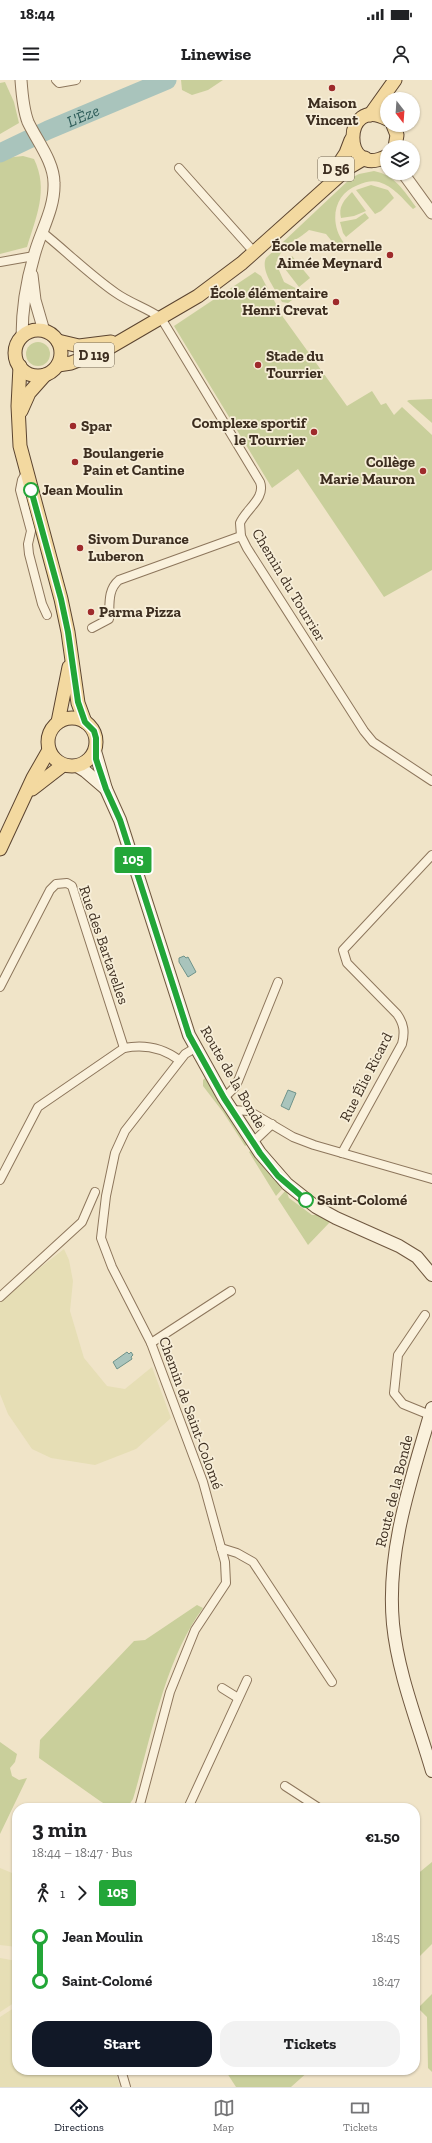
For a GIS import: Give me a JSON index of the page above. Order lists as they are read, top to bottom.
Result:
{
  "streets": {
    "main road": ["D 56", "D 119", "Route de la Bonde"],
    "street": [
      "Chemin du Tourrier",
      "Rue des Bartavelles",
      "Rue Élie Ricard",
      "Chemin de Saint-Colomé"
    ]
  },
  "crossings": [
    ["D 56", "D 119"],
    ["D 56", "Chemin du Tourrier"],
    ["D 119", "Chemin du Tourrier"],
    ["Route de la Bonde", "Chemin de Saint-Colomé"]
  ],
  "water": ["L'Èze"],
  "places": [
    "Maison Vincent",
    "École maternelle Aimée Meynard",
    "École élémentaire Henri Crevat",
    "Stade du Tourrier",
    "Spar",
    "Complexe sportif le Tourrier",
    "Boulangerie Pain et Cantine",
    "Collège Marie Mauron",
    "Jean Moulin",
    "Sivom Durance Luberon",
    "Parma Pizza",
    "Saint-Colomé"
  ],
  "lines": ["bus line 105"],
  "north": "bottom",
  "page": {
    "status": "18:44",
    "header": "Linewise",
    "on_map": "105",
    "heading": ["3 min", "18:44 – 18:47 · Bus", "€1.50"],
    "legs": ["1", "105"],
    "list": [
      {
        "name": "Jean Moulin",
        "value": "18:45"
      },
      {
        "name": "Saint-Colomé",
        "value": "18:47"
      }
    ],
    "buttons": ["Start", "Tickets"],
    "tabs": ["Directions", "Map", "Tickets"]
  }
}
